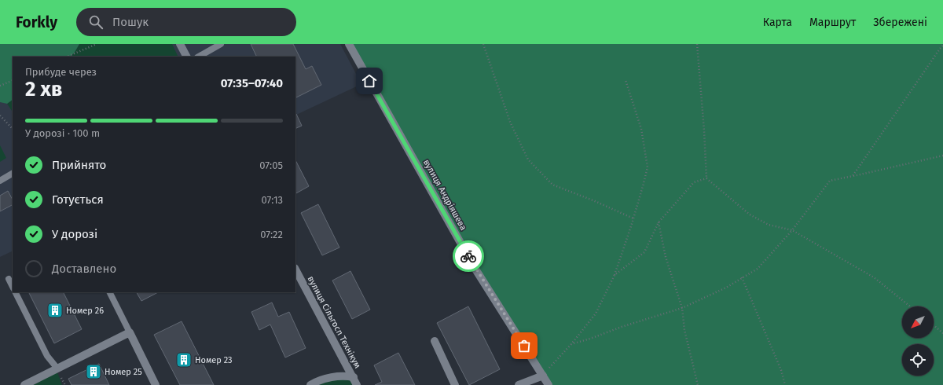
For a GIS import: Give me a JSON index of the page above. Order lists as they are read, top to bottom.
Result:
{
  "streets": {
    "street": ["вулиця Андріяшева", "вулиця Сільгосп Технікум"]
  },
  "places": {
    "building": ["Номер 26", "Номер 23", "Номер 25"]
  },
  "north": "bottom left",
  "page": {
    "header": "Forkly",
    "search": "Пошук",
    "nav": ["Карта", "Маршрут", "Збережені"],
    "heading": ["2 хв", "Прибуде через", "07:35–07:40"],
    "bar": "У дорозі · 100 m",
    "list": [
      ["Прийнято", "07:05"],
      ["Готується", "07:13"],
      ["У дорозі", "07:22"],
      "Доставлено"
    ]
  }
}
